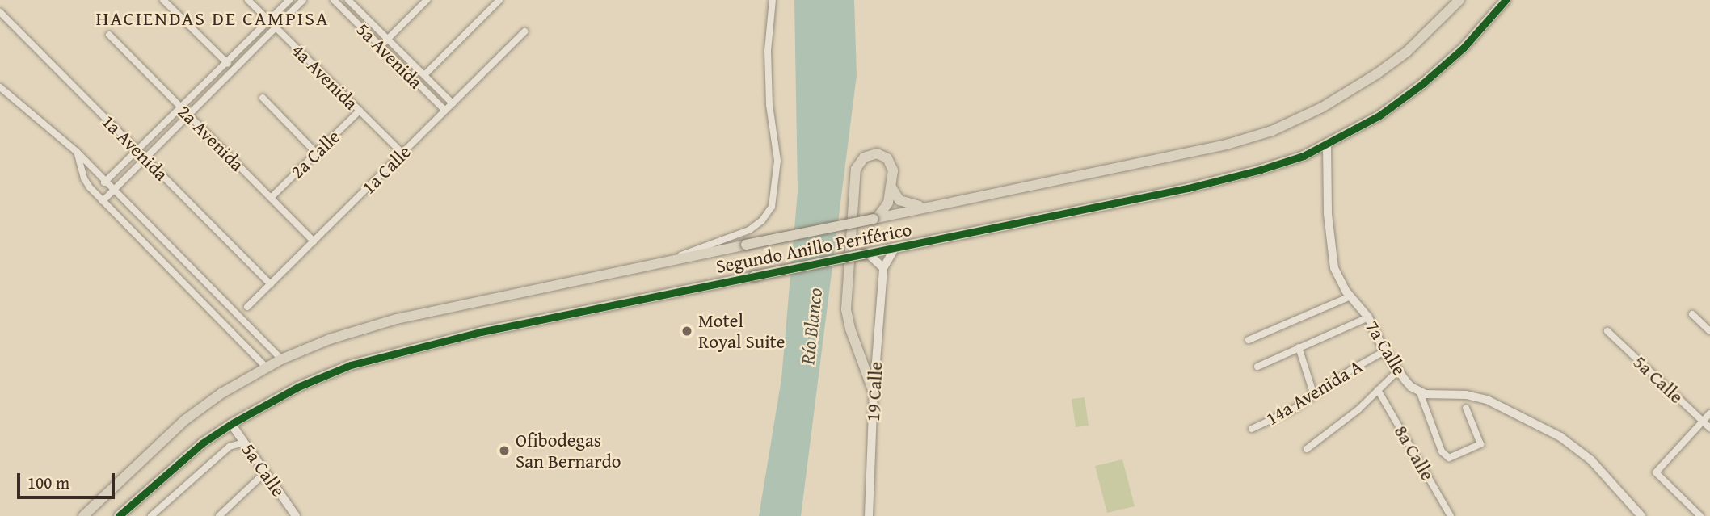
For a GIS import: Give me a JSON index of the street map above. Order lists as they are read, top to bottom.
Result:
{
  "streets": {
    "main road": ["Segundo Anillo Periférico"],
    "street": [
      "5a Avenida",
      "4a Avenida",
      "2a Avenida",
      "1a Avenida",
      "2a Calle",
      "1a Calle",
      "7a Calle",
      "5a Calle",
      "19 Calle",
      "14a Avenida A",
      "8a Calle"
    ]
  },
  "crossings": [
    ["5a Avenida", "1a Calle"],
    ["4a Avenida", "2a Calle"],
    ["4a Avenida", "1a Calle"],
    ["2a Avenida", "2a Calle"],
    ["2a Avenida", "1a Calle"],
    ["1a Avenida", "1a Calle"],
    ["Segundo Anillo Periférico", "7a Calle"],
    ["Segundo Anillo Periférico", "5a Calle"],
    ["Segundo Anillo Periférico", "19 Calle"],
    ["7a Calle", "14a Avenida A"]
  ],
  "districts": ["HACIENDAS DE CAMPISA"],
  "water": ["Río Blanco"],
  "places": ["Motel Royal Suite", "Ofibodegas San Bernardo"],
  "scale_bar": "100 m"
}
